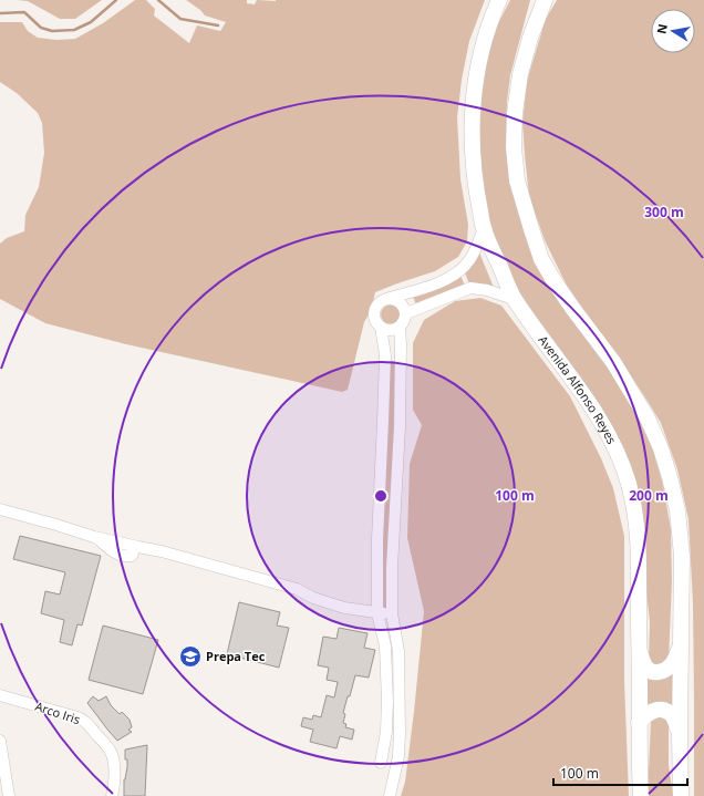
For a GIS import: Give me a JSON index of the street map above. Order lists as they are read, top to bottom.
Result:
{
  "streets": {
    "main road": ["Avenida Alfonso Reyes"],
    "street": ["Arco Iris"]
  },
  "places": {
    "school or university": ["Prepa Tec"]
  },
  "scale_bar": "100 m",
  "north": "left",
  "rings": ["300 m", "100 m", "200 m"]
}
